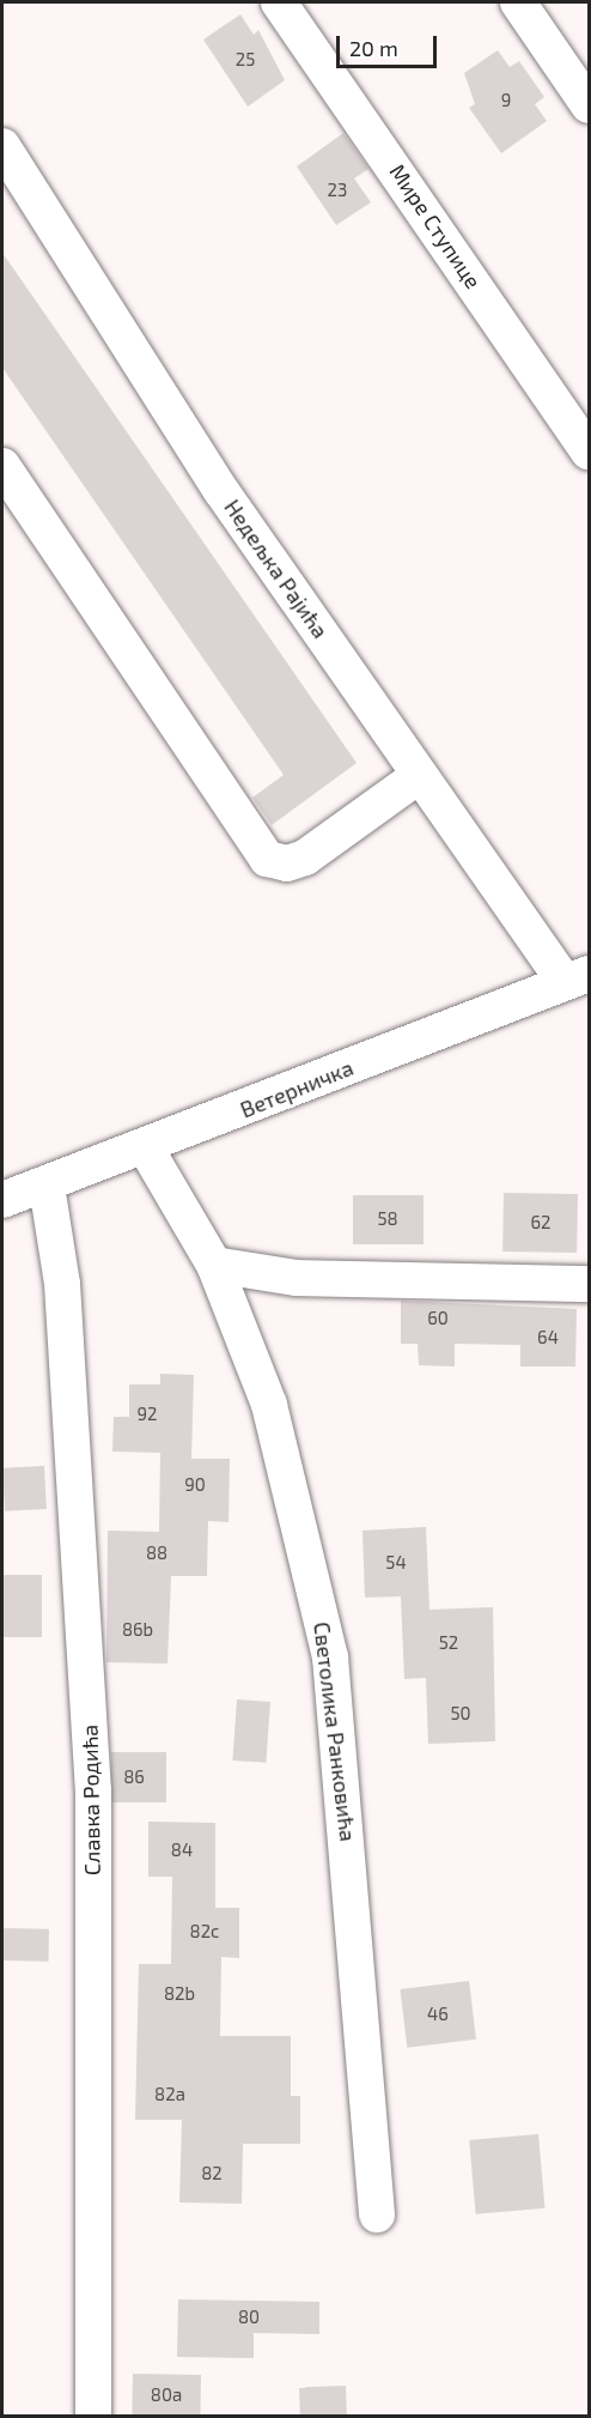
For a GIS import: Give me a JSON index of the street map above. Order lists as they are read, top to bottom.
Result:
{
  "streets": {
    "street": [
      "Мире Ступице",
      "Недељка Рајића",
      "Ветерничка",
      "Светолика Ранковића",
      "Славка Родића"
    ]
  },
  "crossings": [
    ["Недељка Рајића", "Ветерничка"],
    ["Ветерничка", "Светолика Ранковића"],
    ["Ветерничка", "Славка Родића"]
  ],
  "house_numbers": [
    "25",
    "9",
    "23",
    "58",
    "62",
    "60",
    "64",
    "92",
    "90",
    "88",
    "54",
    "86b",
    "52",
    "50",
    "86",
    "84",
    "82c",
    "82b",
    "46",
    "82a",
    "82",
    "80",
    "80a"
  ],
  "scale_bar": "20 m"
}
